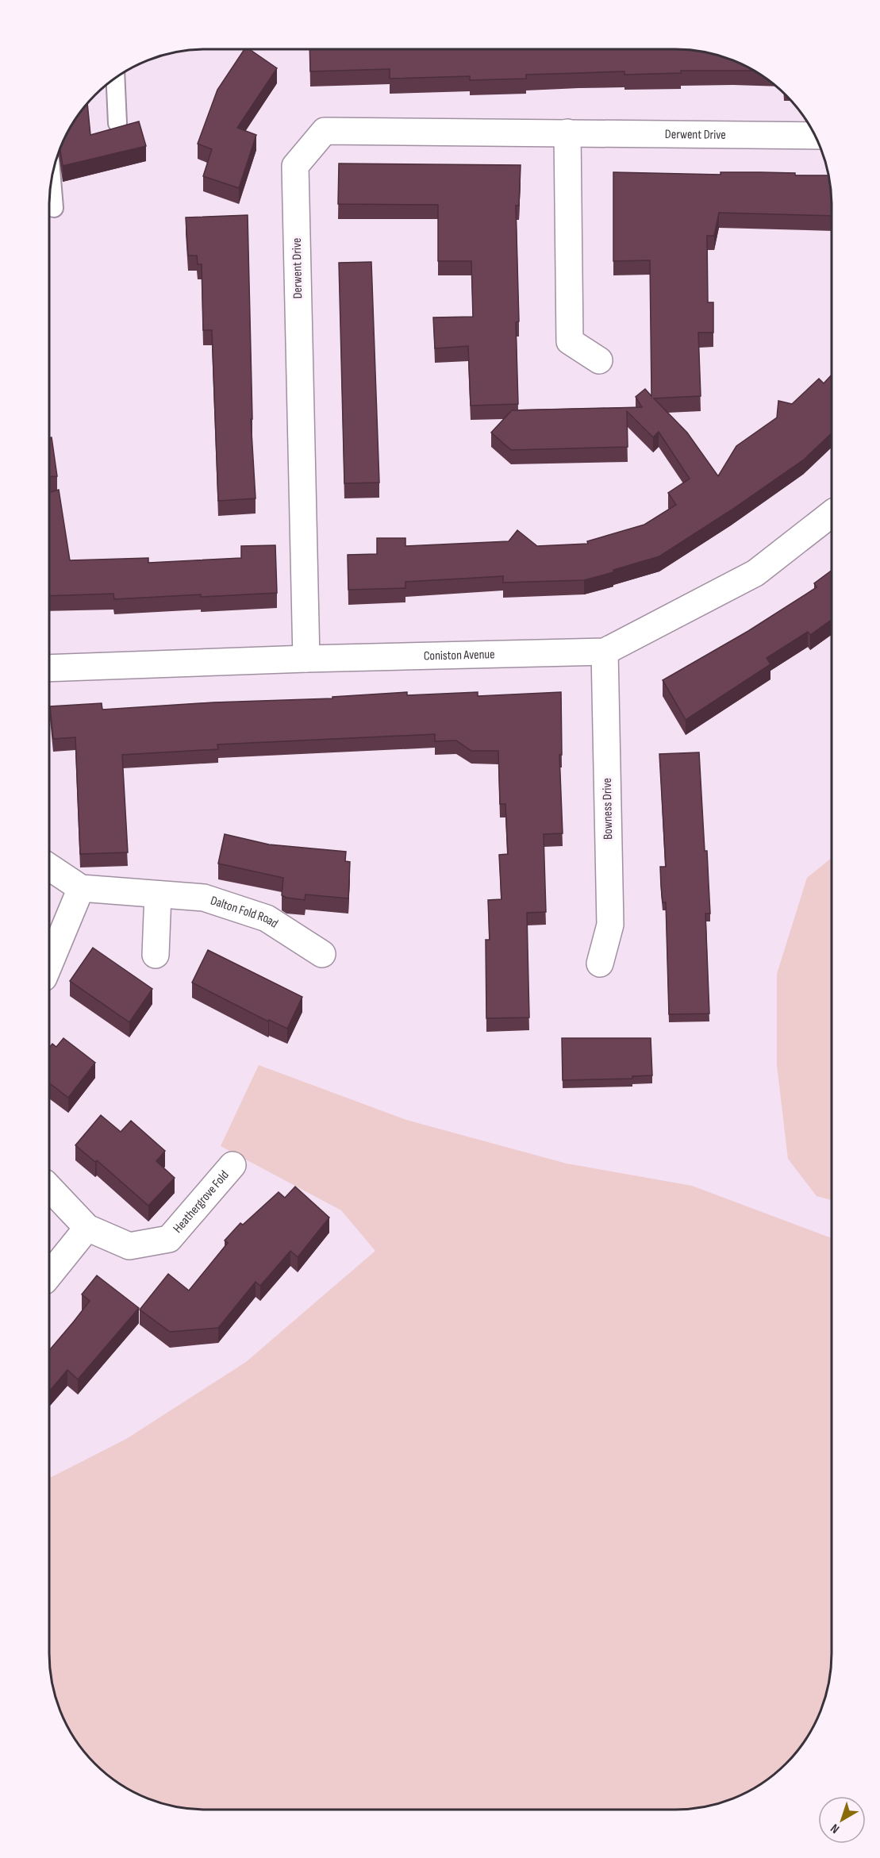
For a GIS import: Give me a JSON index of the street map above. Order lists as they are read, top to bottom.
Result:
{
  "streets": {
    "street": [
      "Derwent Drive",
      "Coniston Avenue",
      "Bowness Drive",
      "Dalton Fold Road",
      "Heathergrove Fold"
    ]
  },
  "crossings": [
    ["Derwent Drive", "Coniston Avenue"],
    ["Coniston Avenue", "Bowness Drive"]
  ],
  "north": "bottom left"
}
